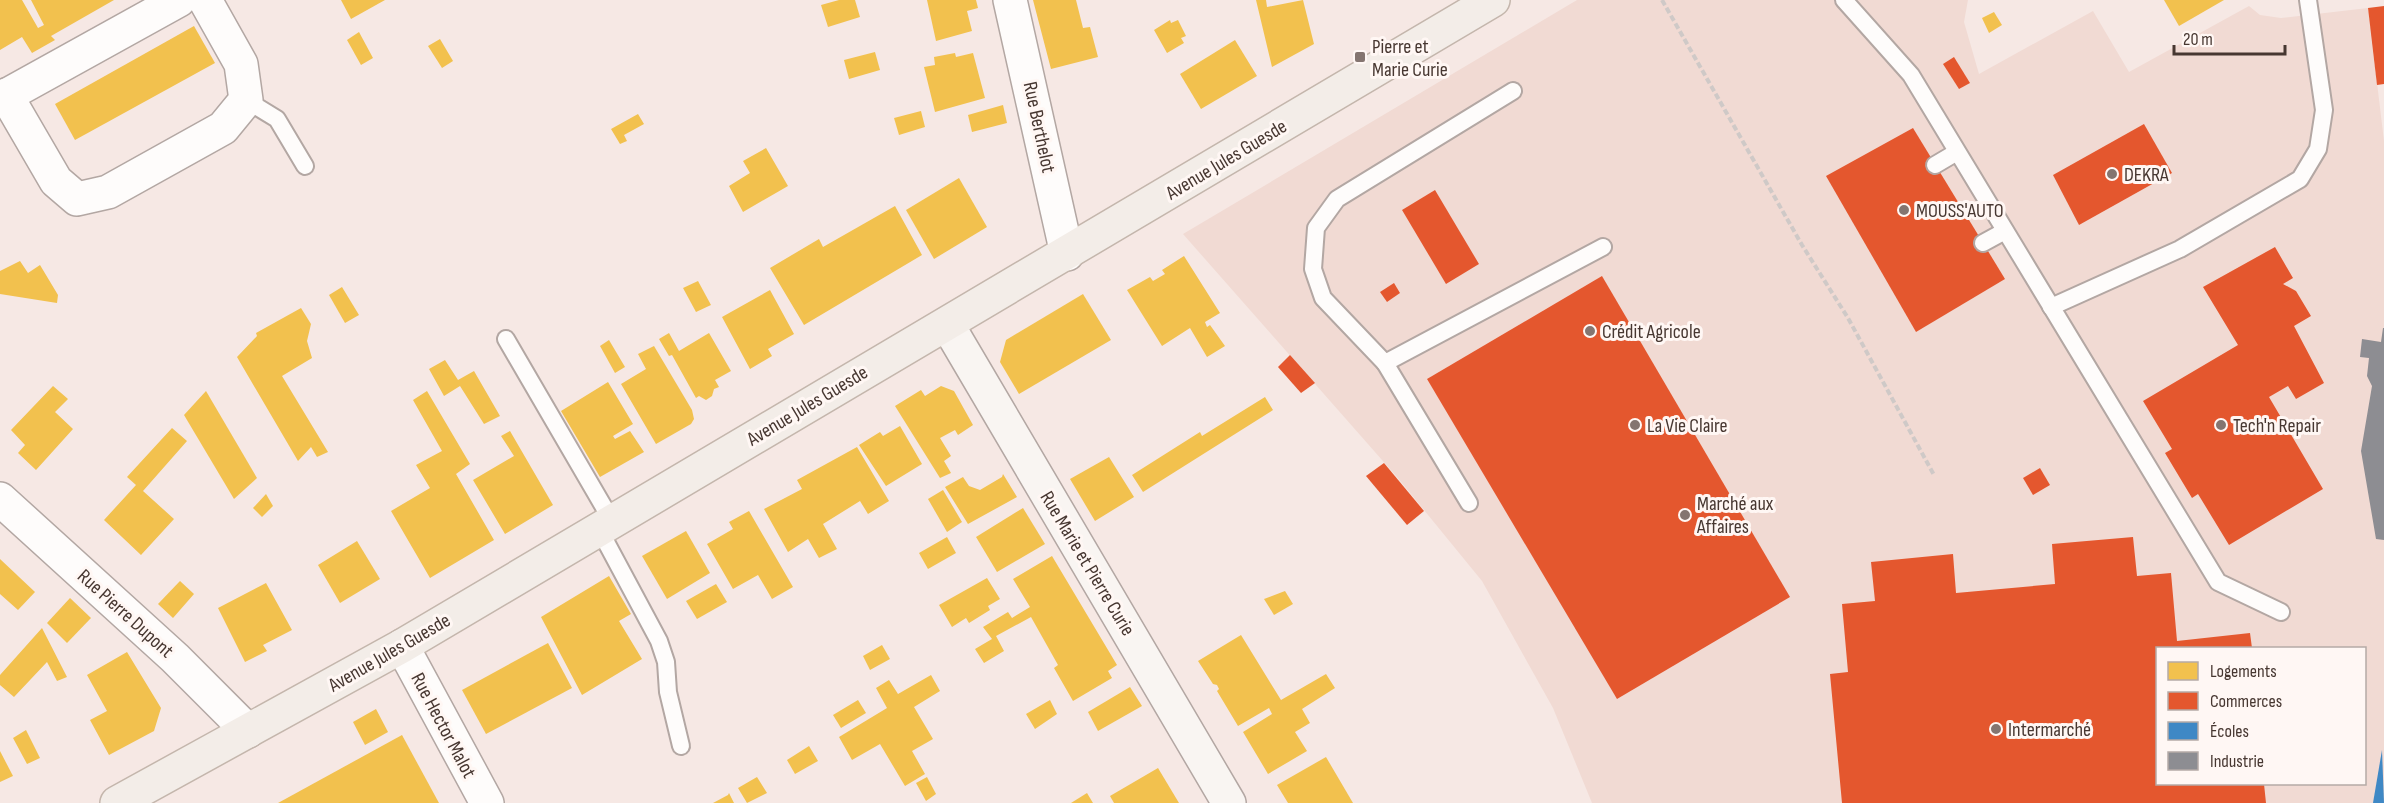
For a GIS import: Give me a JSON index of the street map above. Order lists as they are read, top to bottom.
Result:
{
  "streets": {
    "main road": ["Avenue Jules Guesde"],
    "street": [
      "Rue Berthelot",
      "Rue Marie et Pierre Curie",
      "Rue Pierre Dupont",
      "Rue Hector Malot"
    ]
  },
  "crossings": [
    ["Rue Berthelot", "Avenue Jules Guesde"],
    ["Avenue Jules Guesde", "Rue Marie et Pierre Curie"],
    ["Avenue Jules Guesde", "Rue Pierre Dupont"],
    ["Avenue Jules Guesde", "Rue Hector Malot"]
  ],
  "places": {
    "transit": ["Pierre et Marie Curie"],
    "other": [
      "DEKRA",
      "MOUSS'AUTO",
      "Crédit Agricole",
      "La Vie Claire",
      "Tech'n Repair",
      "Marché aux Affaires",
      "Intermarché"
    ]
  },
  "legend": [
    "Logements",
    "Commerces",
    "Écoles",
    "Industrie"
  ],
  "scale_bar": "20 m"
}
